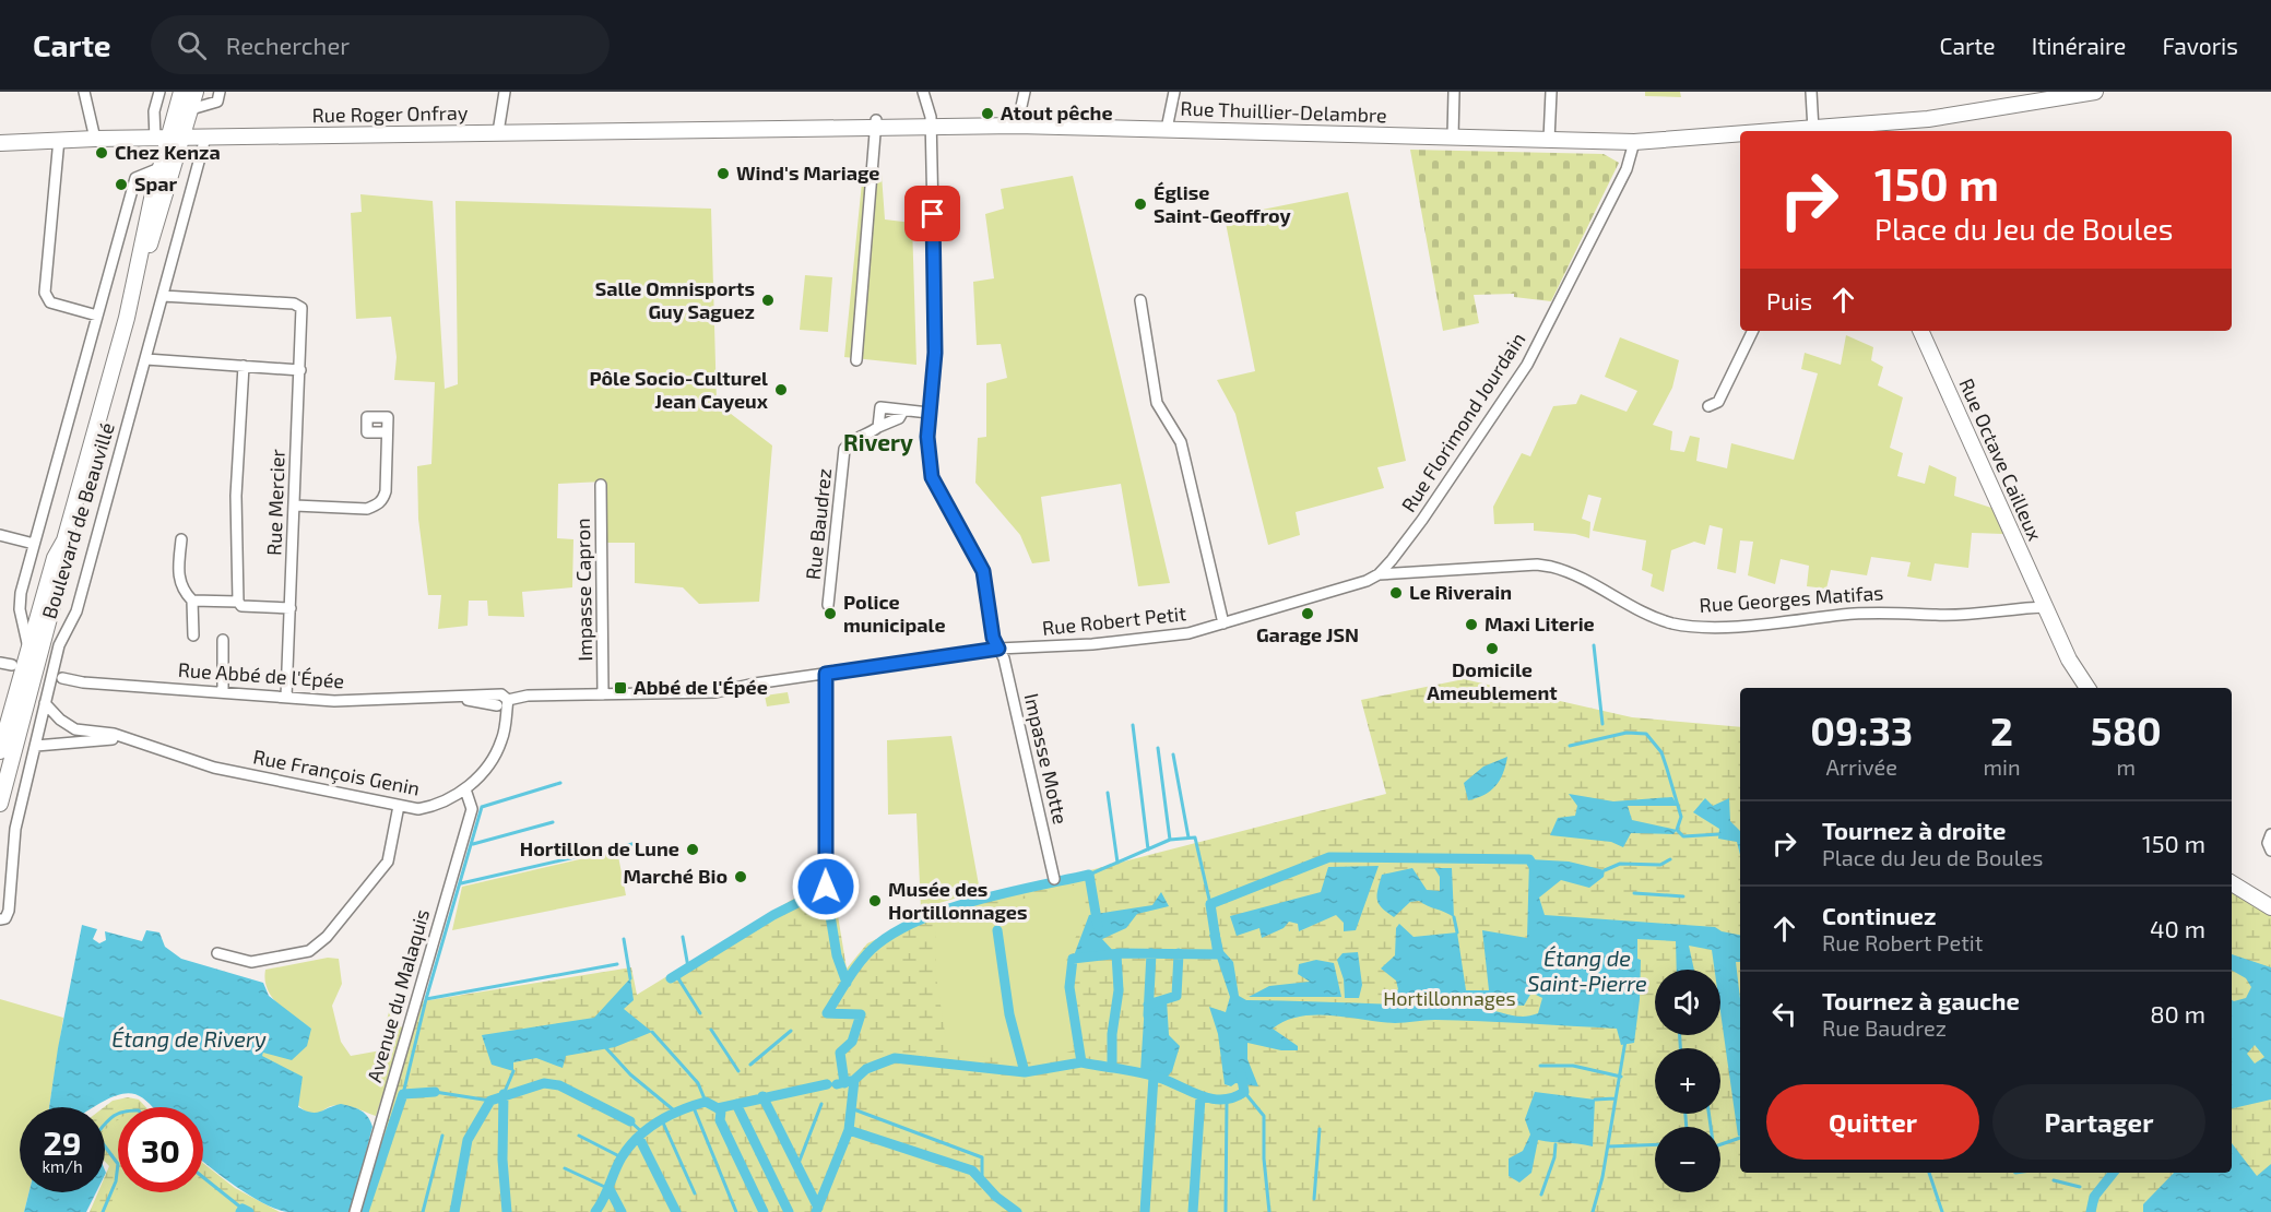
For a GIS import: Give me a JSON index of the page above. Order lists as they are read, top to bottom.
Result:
{
  "streets": {
    "main road": [
      "Rue Thuillier-Delambre",
      "Rue Roger Onfray",
      "Rue Octave Cailleux",
      "Boulevard de Beauvillé"
    ],
    "street": [
      "Rue Florimond Jourdain",
      "Rue Mercier",
      "Rue Baudrez",
      "Impasse Capron",
      "Rue Georges Matifas",
      "Rue Robert Petit",
      "Rue Abbé de l'Épée",
      "Impasse Motte",
      "Rue François Genin",
      "Avenue du Malaquis"
    ]
  },
  "crossings": [
    ["Rue Thuillier-Delambre", "Rue Roger Onfray"],
    ["Rue Thuillier-Delambre", "Rue Florimond Jourdain"],
    ["Rue Roger Onfray", "Boulevard de Beauvillé"],
    ["Rue Florimond Jourdain", "Rue Georges Matifas"],
    ["Rue Florimond Jourdain", "Rue Robert Petit"],
    ["Rue Octave Cailleux", "Rue Georges Matifas"],
    ["Rue Mercier", "Boulevard de Beauvillé"],
    ["Rue Mercier", "Rue Abbé de l'Épée"],
    ["Boulevard de Beauvillé", "Rue François Genin"],
    ["Impasse Capron", "Rue Abbé de l'Épée"],
    ["Rue Georges Matifas", "Rue Robert Petit"],
    ["Rue Robert Petit", "Rue Abbé de l'Épée"],
    ["Rue Robert Petit", "Impasse Motte"],
    ["Rue Abbé de l'Épée", "Rue François Genin"],
    ["Rue François Genin", "Avenue du Malaquis"]
  ],
  "districts": ["Rivery"],
  "water": ["Étang de Saint-Pierre", "Étang de Rivery"],
  "parks": ["Hortillonnages"],
  "places": {
    "other": [
      "Atout pêche",
      "Chez Kenza",
      "Wind's Mariage",
      "Spar",
      "Église Saint-Geoffroy",
      "Salle Omnisports Guy Saguez",
      "Pôle Socio-Culturel Jean Cayeux",
      "Le Riverain",
      "Police municipale",
      "Garage JSN",
      "Maxi Literie",
      "Domicile Ameublement",
      "Hortillon de Lune",
      "Marché Bio",
      "Musée des Hortillonnages"
    ],
    "transit": ["Abbé de l'Épée"]
  },
  "page": {
    "header": "Carte",
    "search": "Rechercher",
    "nav": ["Carte", "Itinéraire", "Favoris"],
    "turn": ["150 m", "Place du Jeu de Boules"],
    "then": "Puis",
    "eta": [
      "09:33",
      "Arrivée",
      "2",
      "min",
      "580",
      "m"
    ],
    "list": [
      {
        "name": "Tournez à droite",
        "note": "Place du Jeu de Boules",
        "value": "150 m"
      },
      {
        "name": "Continuez",
        "note": "Rue Robert Petit",
        "value": "40 m"
      },
      {
        "name": "Tournez à gauche",
        "note": "Rue Baudrez",
        "value": "80 m"
      }
    ],
    "map_buttons": ["+", "−"],
    "buttons": ["Quitter", "Partager"],
    "speed": "29 km/h",
    "limit": "30"
  }
}
